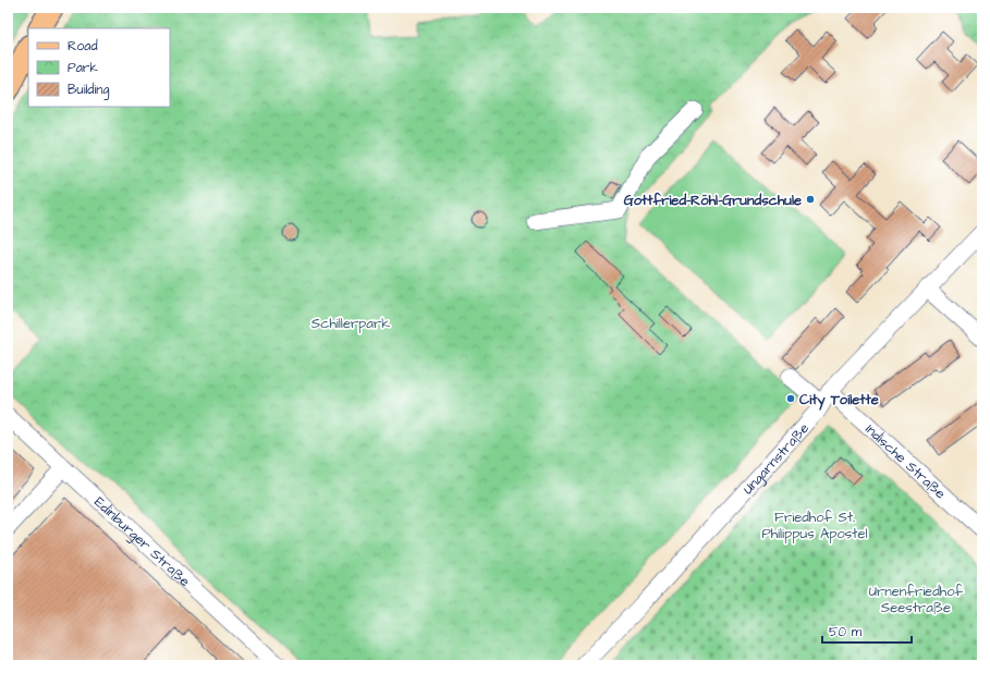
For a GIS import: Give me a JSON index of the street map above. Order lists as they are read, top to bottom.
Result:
{
  "streets": {
    "street": ["Ungarnstraße", "Indische Straße", "Edinburger Straße"]
  },
  "crossings": [
    ["Ungarnstraße", "Indische Straße"]
  ],
  "parks": ["Schillerpark", "Friedhof St. Philippus Apostel", "Urnenfriedhof Seestraße"],
  "places": ["Gottfried-Röhl-Grundschule", "City Toilette"],
  "legend": ["Road", "Park", "Building"],
  "scale_bar": "50 m"
}
